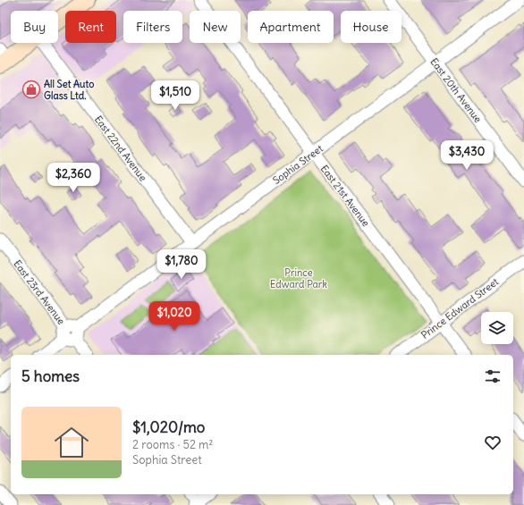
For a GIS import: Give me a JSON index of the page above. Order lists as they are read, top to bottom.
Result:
{
  "streets": {
    "street": [
      "East 20th Avenue",
      "East 22nd Avenue",
      "Sophia Street",
      "East 21st Avenue",
      "East 23rd Avenue",
      "Prince Edward Street"
    ]
  },
  "crossings": [
    ["East 20th Avenue", "Sophia Street"],
    ["East 22nd Avenue", "Sophia Street"],
    ["Sophia Street", "East 21st Avenue"],
    ["Sophia Street", "East 23rd Avenue"],
    ["East 21st Avenue", "Prince Edward Street"]
  ],
  "parks": ["Prince Edward Park"],
  "places": {
    "shop": ["All Set Auto Glass Ltd."]
  },
  "page": {
    "chip": [
      "Buy",
      "Rent",
      "Filters",
      "New",
      "Apartment",
      "House"
    ],
    "price": [
      "$1,510",
      "$3,430",
      "$2,360",
      "$1,780",
      "$1,020"
    ],
    "heading": "5 homes",
    "list": [
      {
        "name": "$1,020/mo",
        "note": "2 rooms · 52 m² · Sophia Street"
      }
    ]
  }
}
